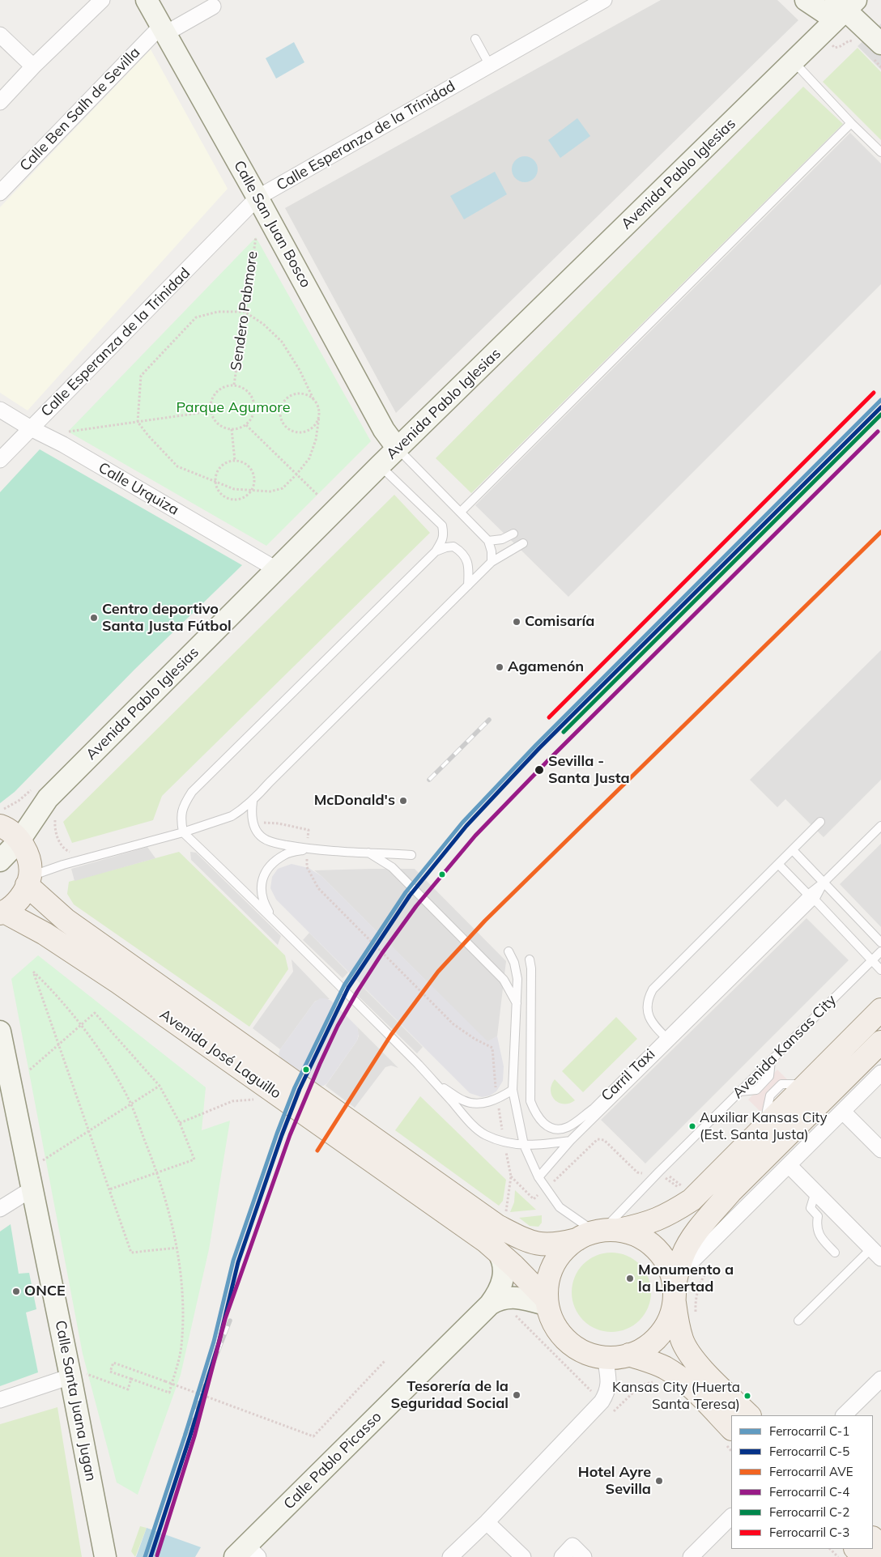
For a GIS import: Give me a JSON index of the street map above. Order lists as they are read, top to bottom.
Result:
{
  "streets": {
    "main road": [
      "Avenida Pablo Iglesias",
      "Calle San Juan Bosco",
      "Avenida José Laguillo",
      "Calle Santa Juana Jugan",
      "Calle Pablo Picasso"
    ],
    "street": ["Calle Ben Salh de Sevilla", "Calle Esperanza de la Trinidad", "Calle Urquiza"],
    "lane": ["Avenida Kansas City", "Carril Taxi"],
    "path": ["Sendero Pabmore"]
  },
  "crossings": [
    ["Calle Ben Salh de Sevilla", "Calle San Juan Bosco"],
    ["Calle Esperanza de la Trinidad", "Calle San Juan Bosco"],
    ["Calle Esperanza de la Trinidad", "Calle Urquiza"],
    ["Avenida Pablo Iglesias", "Calle San Juan Bosco"],
    ["Avenida Pablo Iglesias", "Calle Urquiza"],
    ["Avenida Kansas City", "Calle Pablo Picasso"]
  ],
  "parks": ["Parque Agumore"],
  "places": [
    "Centro deportivo Santa Justa Fútbol",
    "Comisaría",
    "Agamenón",
    "Sevilla - Santa Justa",
    "McDonald's",
    "Auxiliar Kansas City (Est. Santa Justa)",
    "Monumento a la Libertad",
    "ONCE",
    "Tesorería de la Seguridad Social",
    "Kansas City (Huerta Santa Teresa)",
    "Hotel Ayre Sevilla"
  ],
  "lines": [
    "rail line C-3",
    "rail line C-1",
    "rail line C-5",
    "rail line C-2",
    "rail line C-4",
    "rail line AVE"
  ],
  "legend": [
    "Ferrocarril C-1",
    "Ferrocarril C-5",
    "Ferrocarril AVE",
    "Ferrocarril C-4",
    "Ferrocarril C-2",
    "Ferrocarril C-3"
  ]
}
